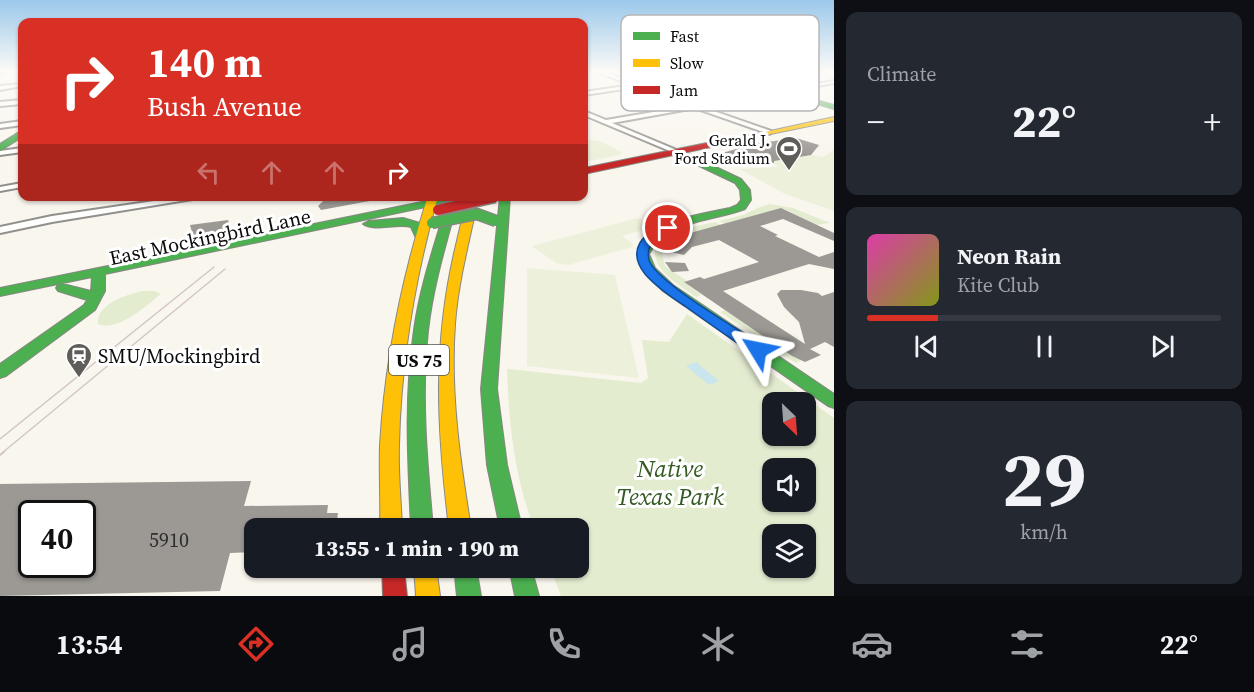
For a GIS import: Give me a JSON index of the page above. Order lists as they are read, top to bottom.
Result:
{
  "streets": {
    "main road": ["East Mockingbird Lane", "US 75"]
  },
  "parks": ["Native Texas Park"],
  "places": {
    "sports": ["Gerald J. Ford Stadium"],
    "station": ["SMU/Mockingbird"]
  },
  "house_numbers": ["5910"],
  "legend": ["Fast", "Slow", "Jam"],
  "north": "bottom right",
  "page": {
    "tile": [
      "Climate",
      ["29", "km/h"]
    ],
    "turn": ["140 m", "Bush Avenue"],
    "heat": ["−", "22°", "+"],
    "song": ["Neon Rain", "Kite Club"],
    "limit": "40",
    "trip": "13:55 · 1 min · 190 m",
    "tabs": ["13:54", "22°"]
  }
}
